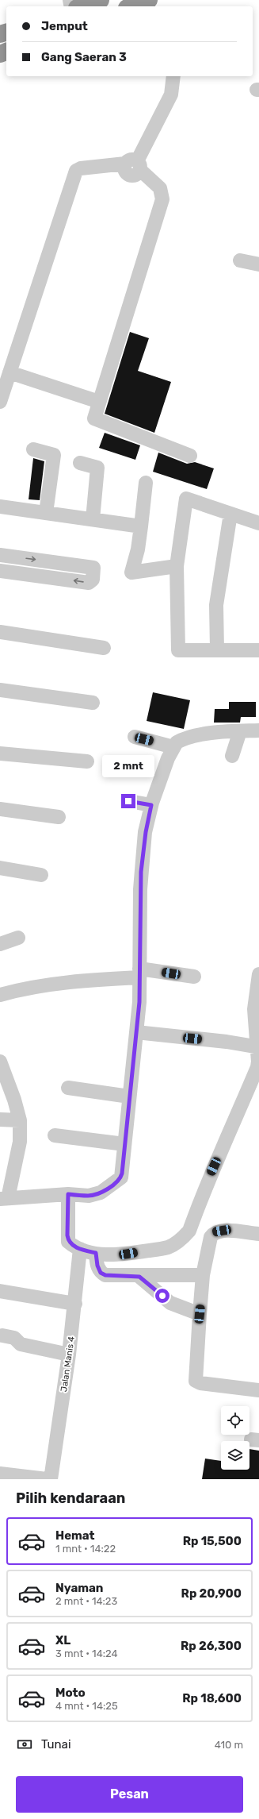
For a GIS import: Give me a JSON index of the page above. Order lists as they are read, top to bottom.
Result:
{
  "streets": {
    "street": ["Jalan Manis 4"]
  },
  "page": {
    "banner": ["Jemput", "Gang Saeran 3"],
    "bubble": "2 mnt",
    "heading": "Pilih kendaraan",
    "list": [
      {
        "name": "Hemat",
        "note": "1 mnt · 14:22",
        "value": "Rp 15,500"
      },
      {
        "name": "Nyaman",
        "note": "2 mnt · 14:23",
        "value": "Rp 20,900"
      },
      {
        "name": "XL",
        "note": "3 mnt · 14:24",
        "value": "Rp 26,300"
      },
      {
        "name": "Moto",
        "note": "4 mnt · 14:25",
        "value": "Rp 18,600"
      }
    ],
    "pay": ["Tunai", "410 m"],
    "buttons": "Pesan"
  }
}
